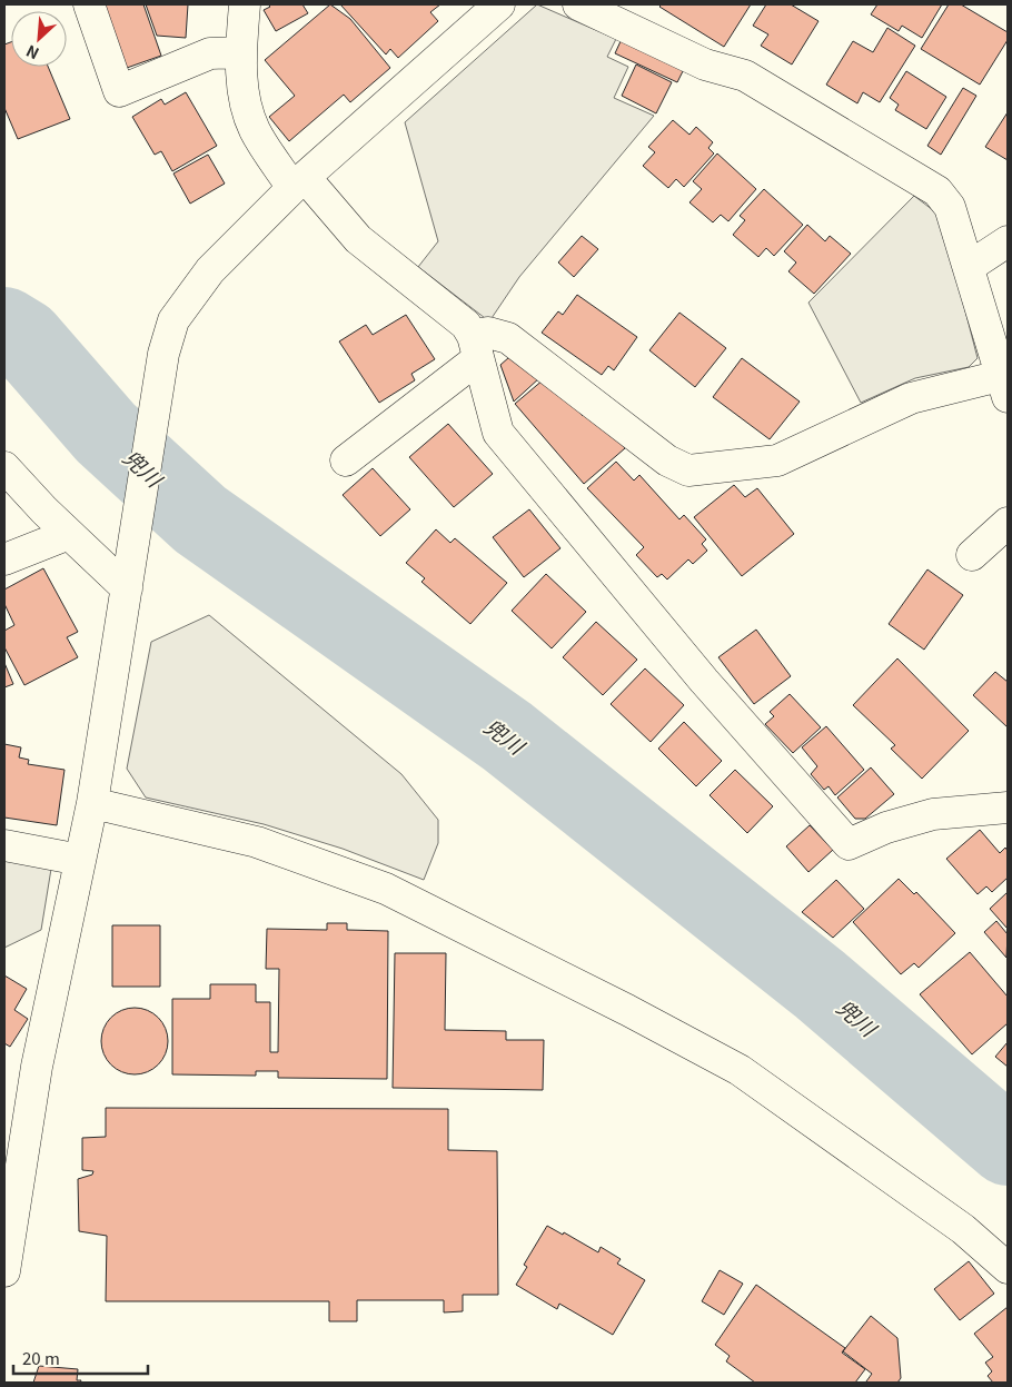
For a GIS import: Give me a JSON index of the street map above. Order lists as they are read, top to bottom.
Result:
{
  "water": ["兜川"],
  "scale_bar": "20 m",
  "north": "bottom left"
}
